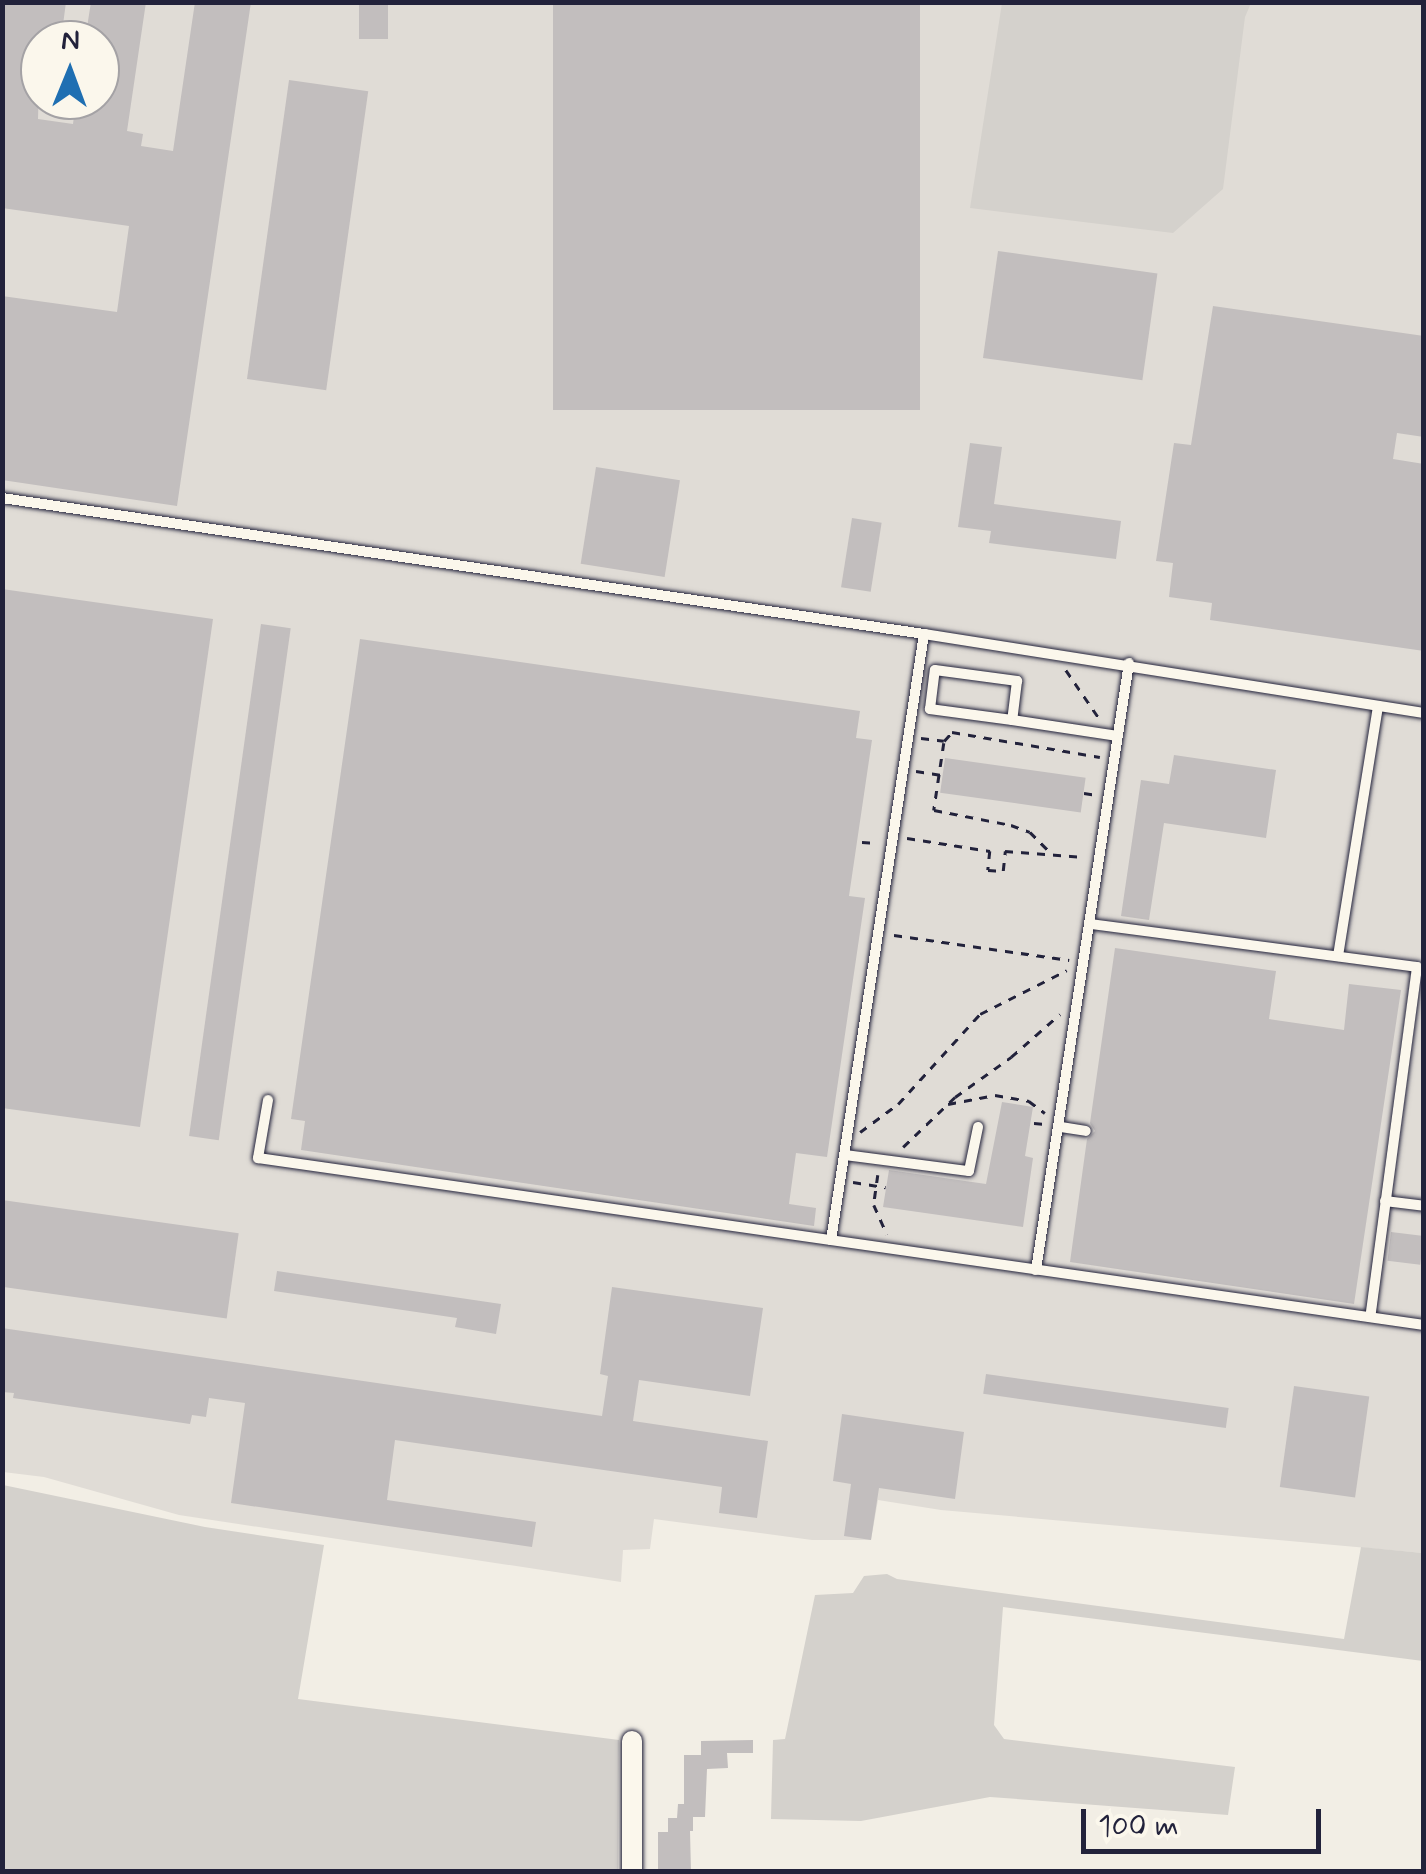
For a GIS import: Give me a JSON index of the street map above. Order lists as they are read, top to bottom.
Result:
{
  "scale_bar": "100 m",
  "north": "top"
}
